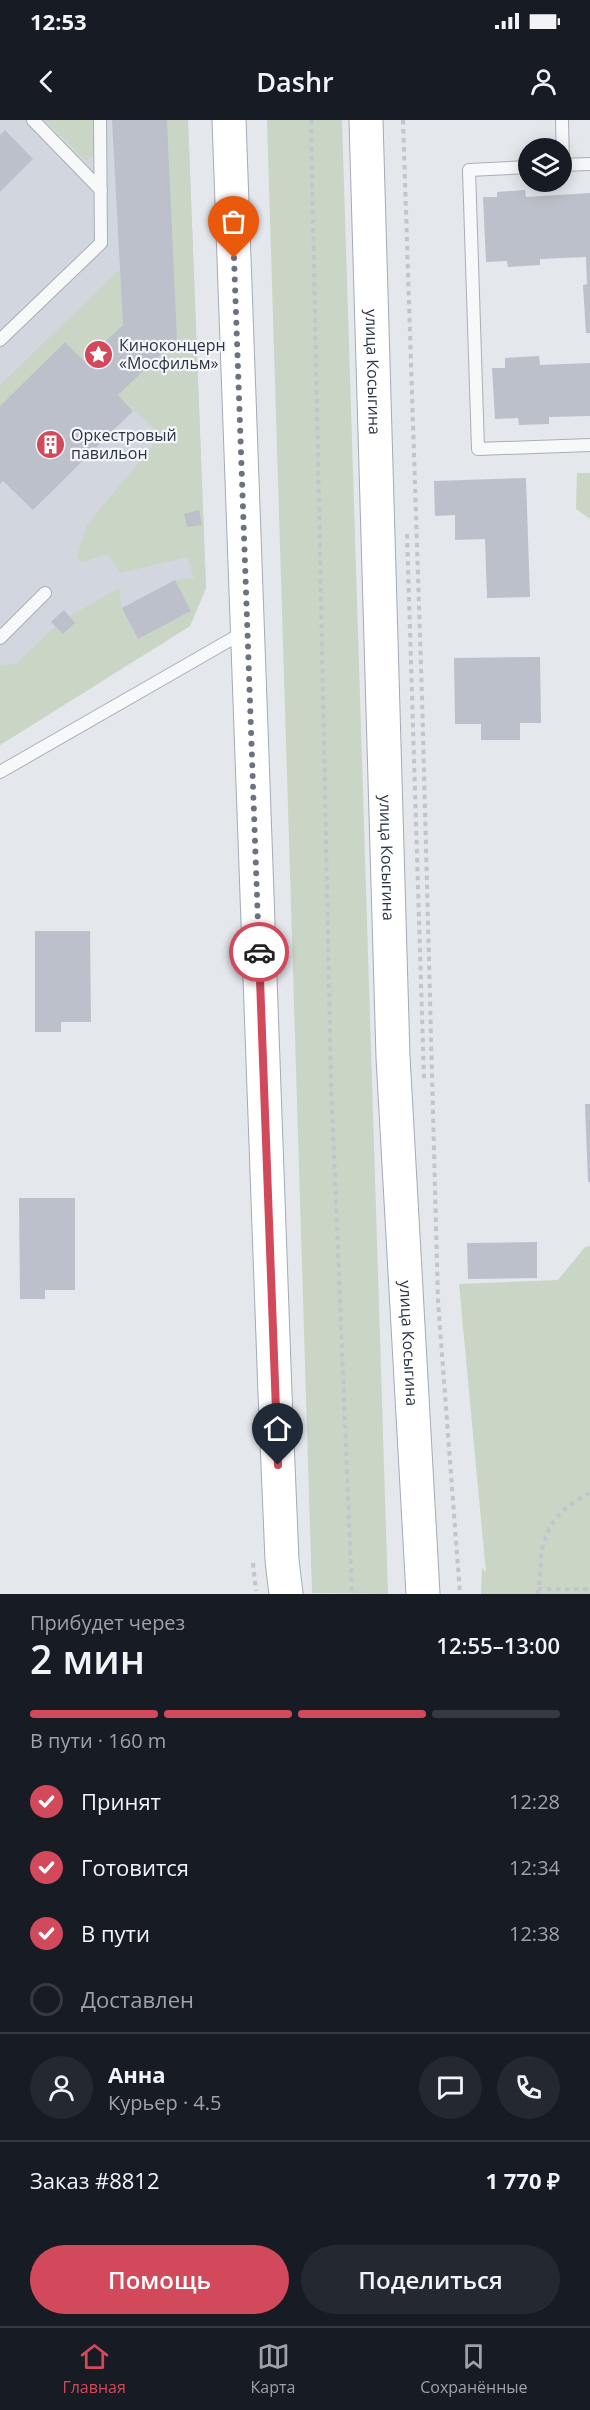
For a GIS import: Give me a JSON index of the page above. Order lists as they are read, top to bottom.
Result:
{
  "streets": {
    "main road": ["улица Косыгина"]
  },
  "places": {
    "place": ["Киноконцерн «Мосфильм»"],
    "building": ["Оркестровый павильон"]
  },
  "page": {
    "status": "12:53",
    "header": "Dashr",
    "heading": ["2 мин", "Прибудет через", "12:55–13:00"],
    "panel": [
      "Анна",
      "Курьер · 4.5",
      "Заказ #8812",
      "1 770 ₽"
    ],
    "bar": "В пути · 160 m",
    "list": [
      ["Принят", "12:28"],
      ["Готовится", "12:34"],
      ["В пути", "12:38"],
      "Доставлен"
    ],
    "buttons": ["Помощь", "Поделиться"],
    "tabs": ["Главная", "Карта", "Сохранённые"]
  }
}
